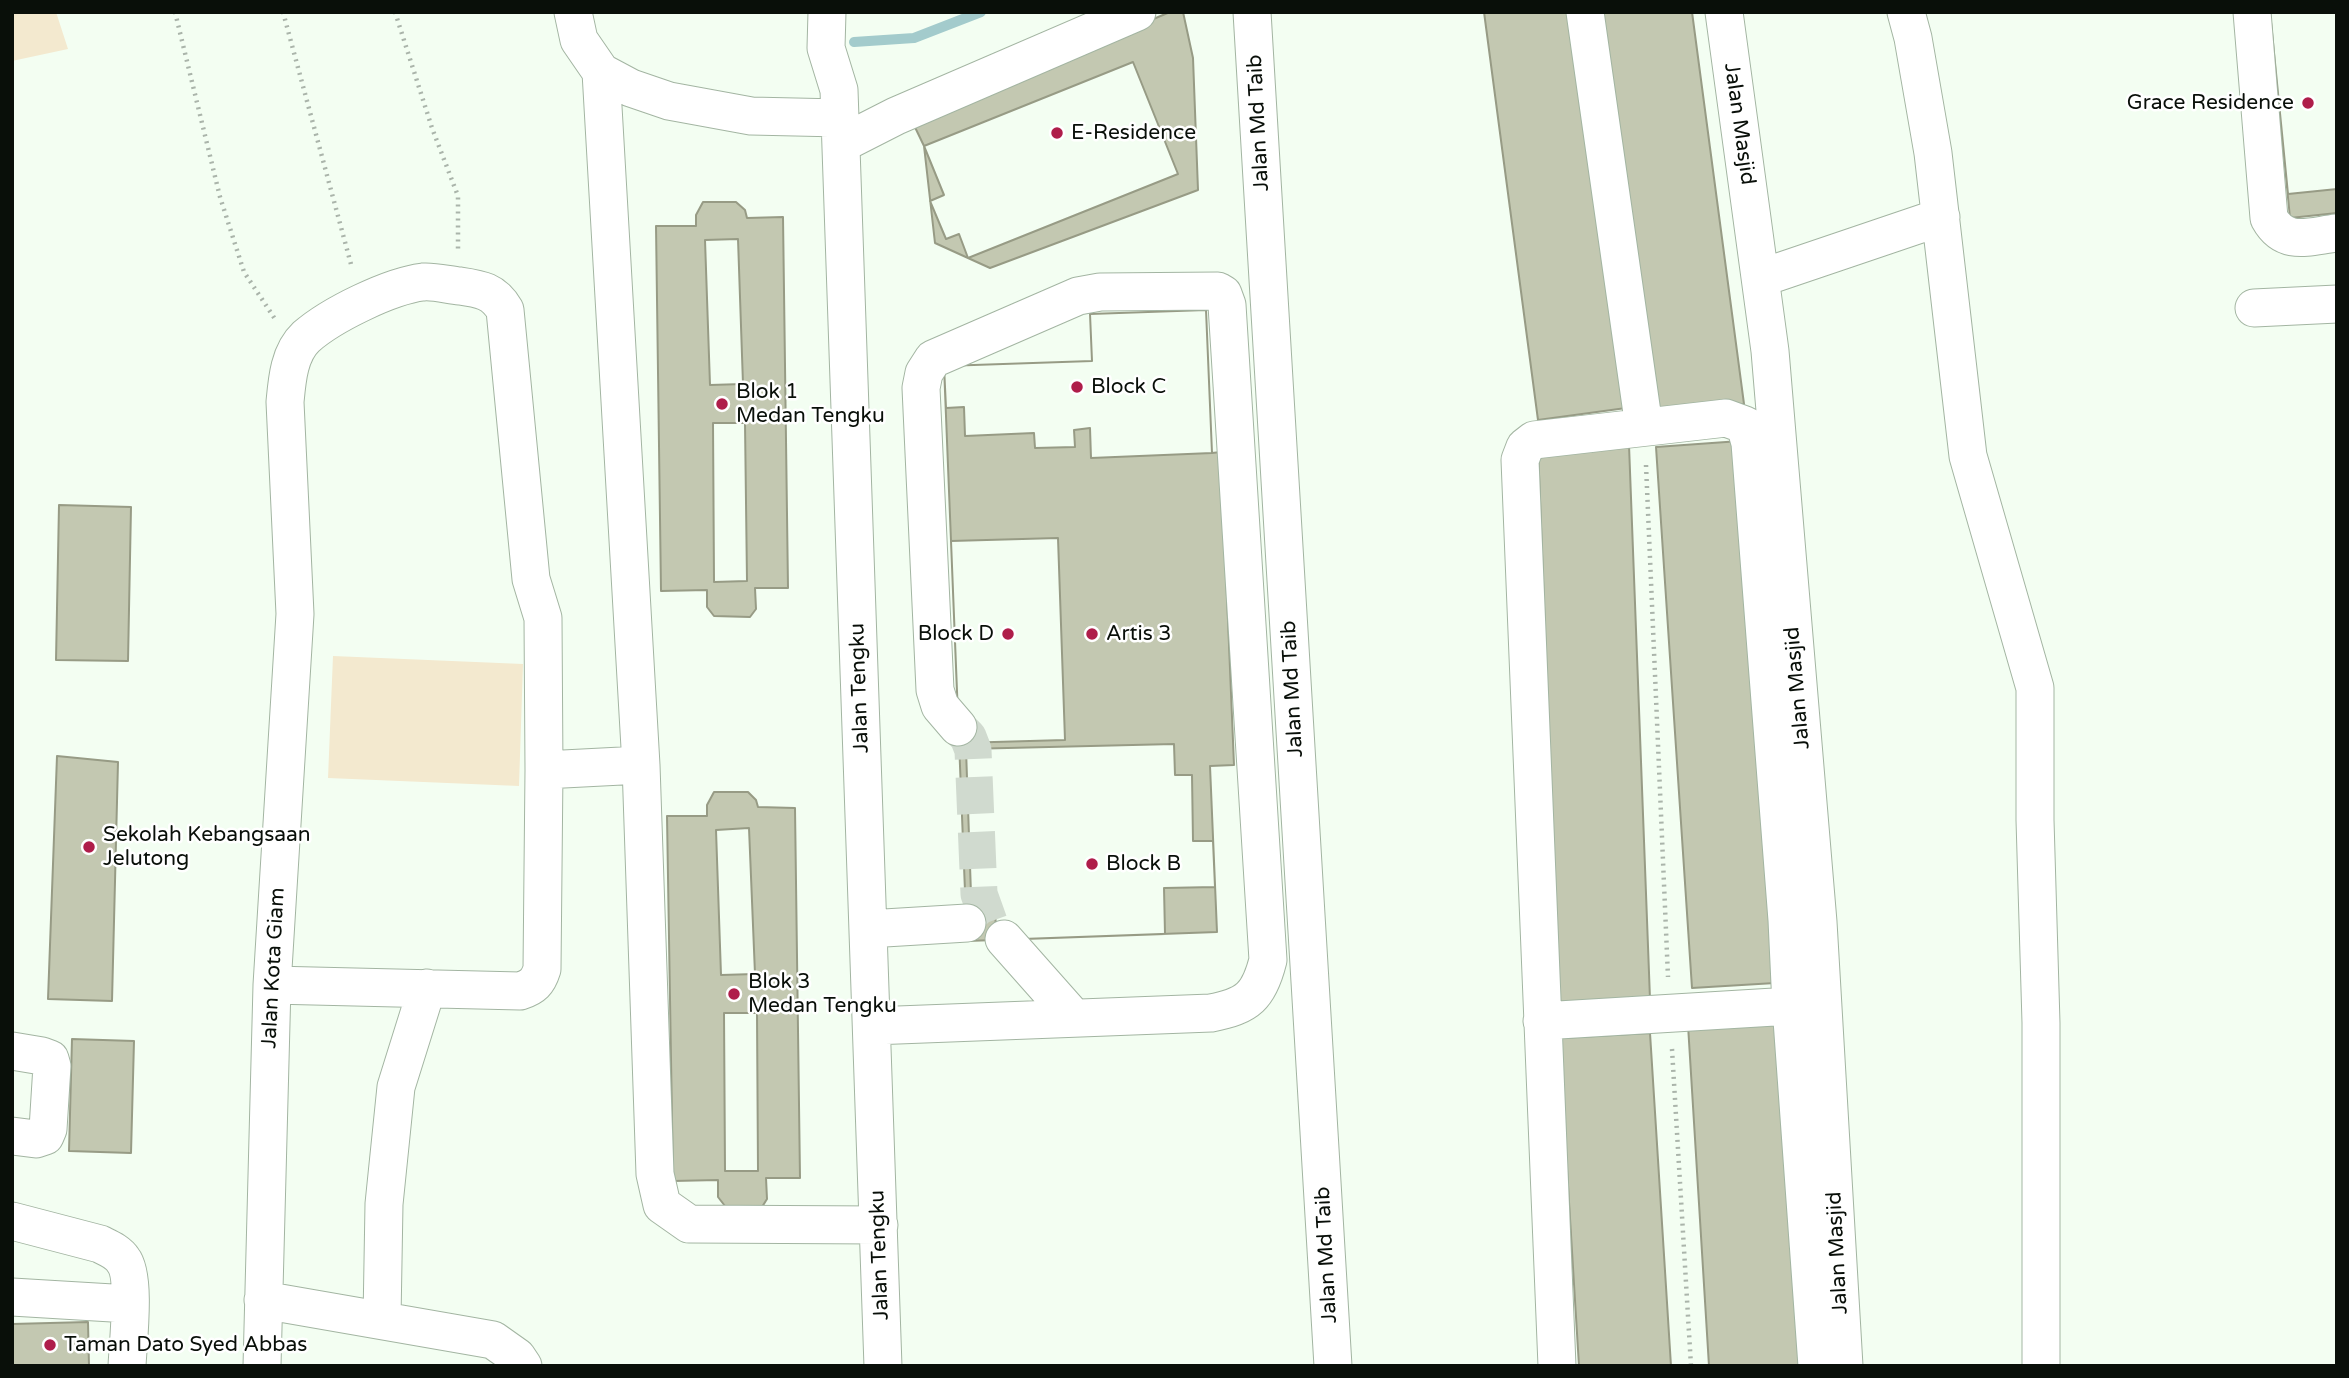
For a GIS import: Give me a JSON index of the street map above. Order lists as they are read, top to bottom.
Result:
{
  "streets": {
    "street": [
      "Jalan Md Taib",
      "Jalan Masjid",
      "Jalan Tengku",
      "Jalan Kota Giam"
    ]
  },
  "places": [
    "Grace Residence",
    "E-Residence",
    "Block C",
    "Blok 1 Medan Tengku",
    "Block D",
    "Artis 3",
    "Sekolah Kebangsaan Jelutong",
    "Block B",
    "Blok 3 Medan Tengku",
    "Taman Dato Syed Abbas"
  ]
}
